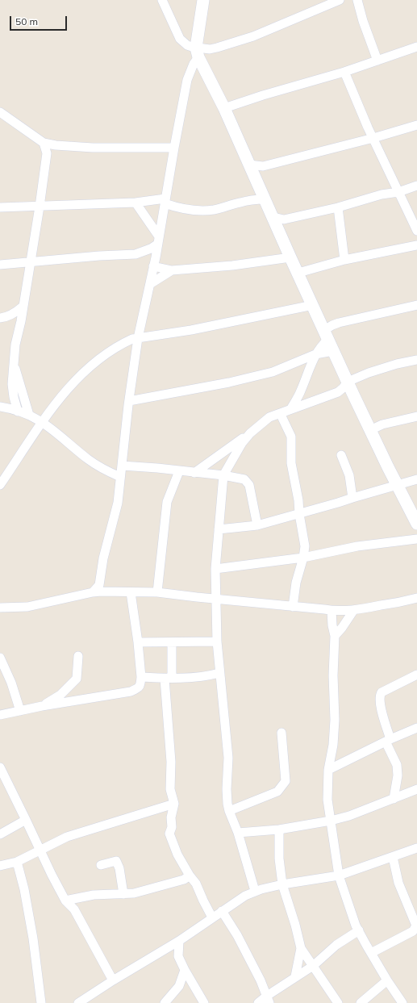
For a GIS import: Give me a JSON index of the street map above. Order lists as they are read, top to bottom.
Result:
{
  "scale_bar": "50 m"
}
